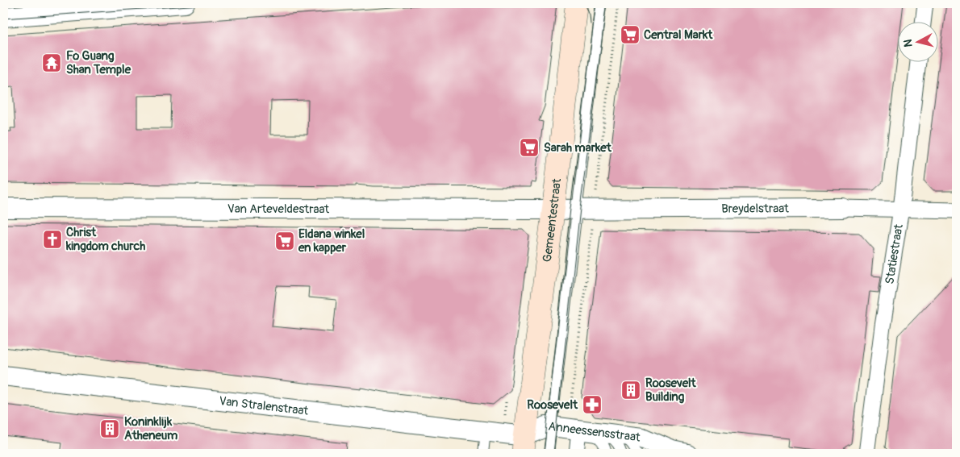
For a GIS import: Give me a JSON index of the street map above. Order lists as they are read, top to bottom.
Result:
{
  "streets": {
    "main road": ["Gemeentestraat"],
    "street": [
      "Van Arteveldestraat",
      "Breydelstraat",
      "Statiestraat",
      "Van Stralenstraat",
      "Anneessensstraat"
    ]
  },
  "crossings": [
    ["Van Arteveldestraat", "Breydelstraat"],
    ["Van Arteveldestraat", "Gemeentestraat"],
    ["Breydelstraat", "Gemeentestraat"],
    ["Breydelstraat", "Statiestraat"],
    ["Gemeentestraat", "Van Stralenstraat"],
    ["Gemeentestraat", "Anneessensstraat"],
    ["Van Stralenstraat", "Anneessensstraat"]
  ],
  "places": {
    "supermarket": ["Central Markt", "Sarah market", "Eldana winkel en kapper"],
    "temple": ["Fo Guang Shan Temple"],
    "church": ["Christ kingdom church"],
    "building": ["Roosevelt Building", "Koninklijk Atheneum"],
    "pharmacy": ["Roosevelt"]
  },
  "north": "left"
}
